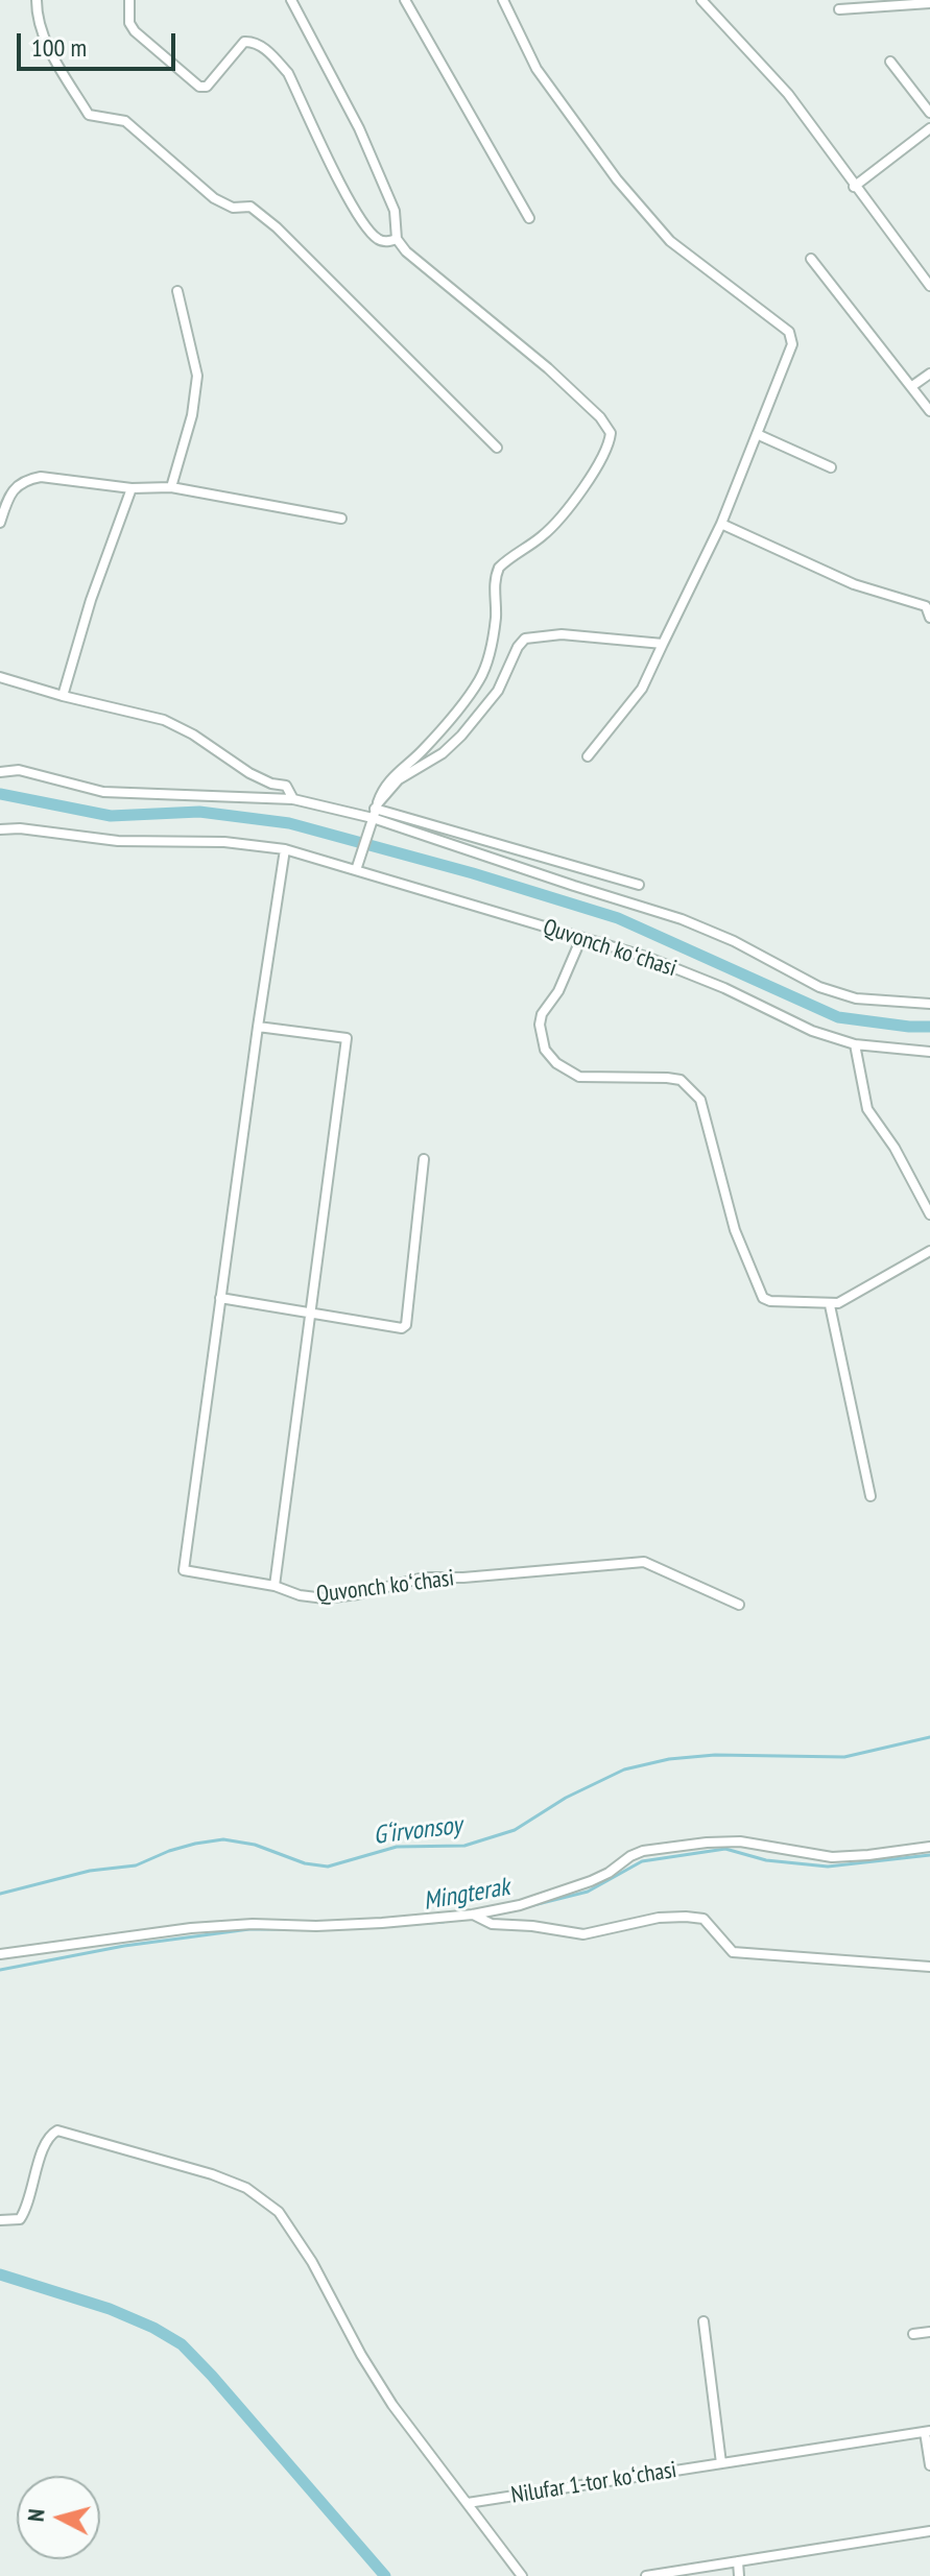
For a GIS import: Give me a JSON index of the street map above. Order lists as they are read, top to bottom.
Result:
{
  "streets": {
    "street": ["Quvonch koʻchasi", "Nilufar 1-tor koʻchasi"]
  },
  "water": ["G‘irvonsoy", "Mingterak"],
  "scale_bar": "100 m",
  "north": "left"
}
